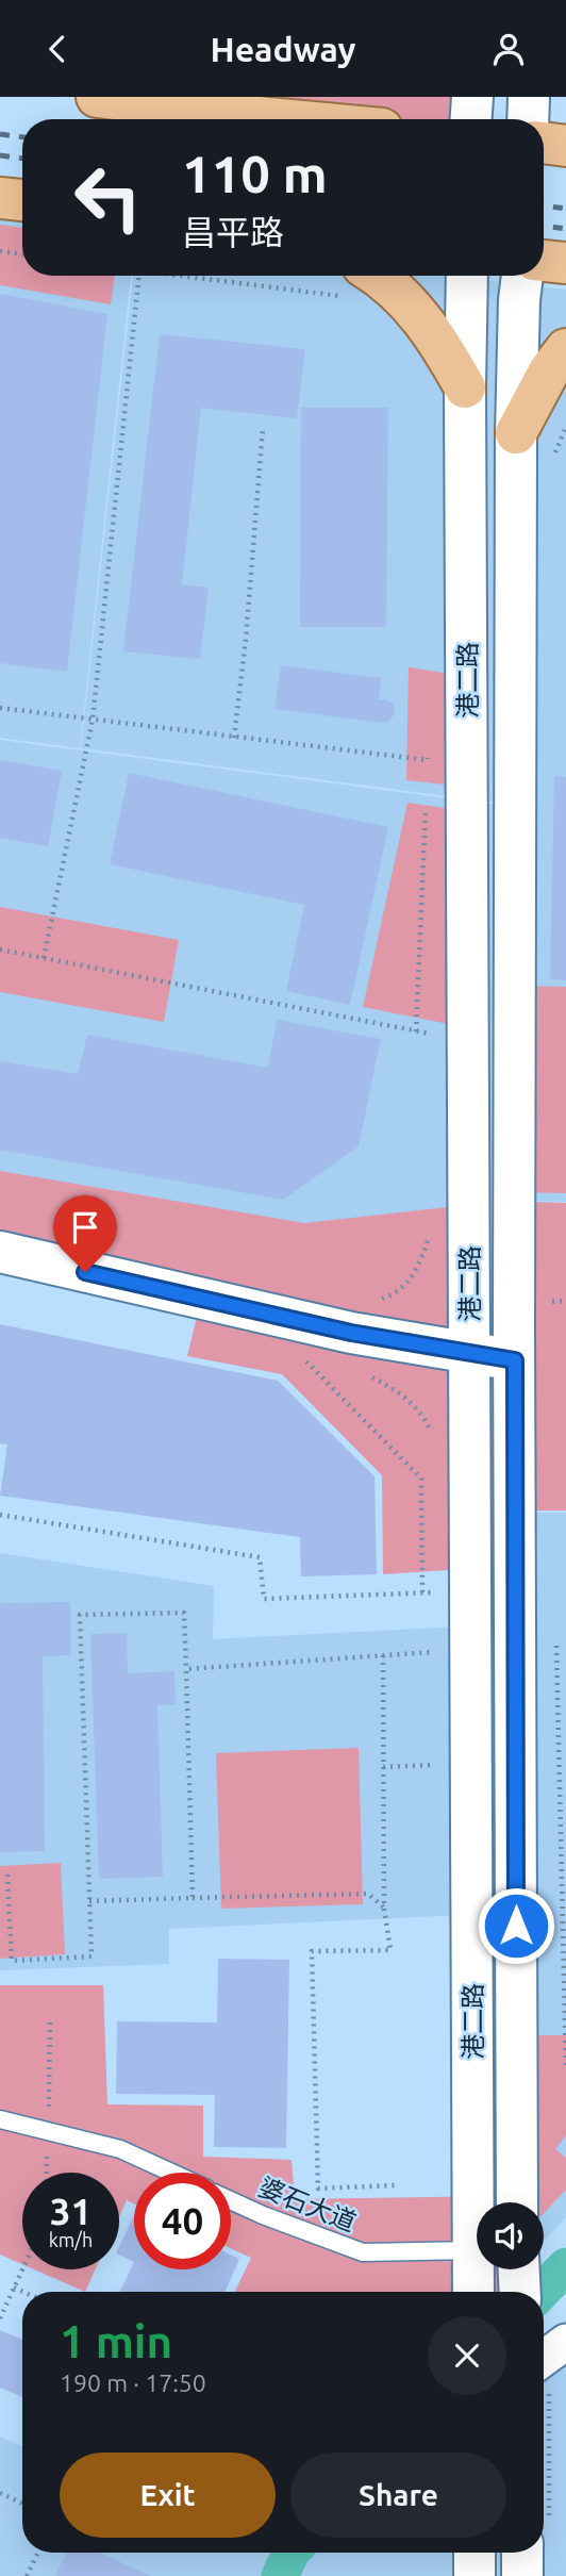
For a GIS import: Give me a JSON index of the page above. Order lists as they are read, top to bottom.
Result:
{
  "streets": {
    "street": ["港二路"],
    "lane": ["婆石大道"]
  },
  "crossings": [
    ["港二路", "婆石大道"]
  ],
  "page": {
    "header": "Headway",
    "turn": ["110 m", "昌平路"],
    "speed": "31 km/h",
    "limit": "40",
    "heading": ["1 min", "190 m · 17:50"],
    "buttons": ["Exit", "Share"]
  }
}
